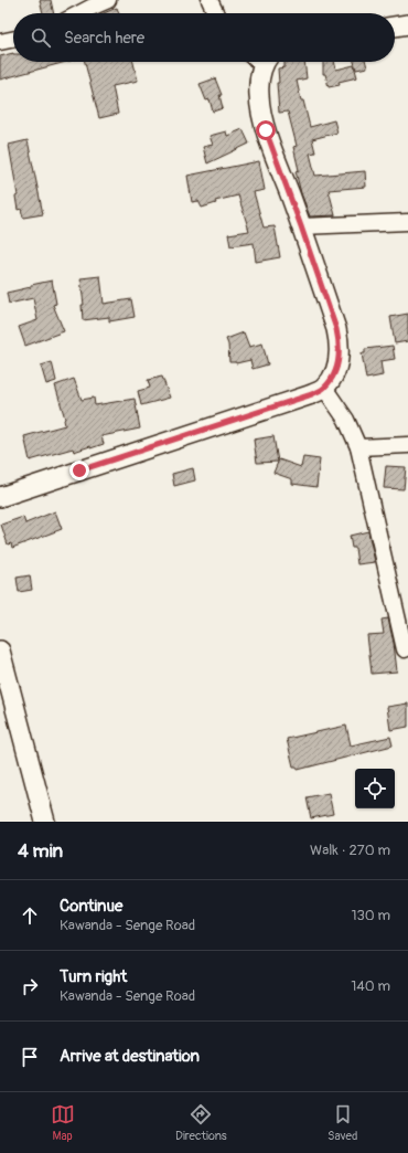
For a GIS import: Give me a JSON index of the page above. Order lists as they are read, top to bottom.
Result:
{
  "page": {
    "search": "Search here",
    "heading": ["4 min", "Walk · 270 m"],
    "list": [
      ["Continue", "Kawanda - Senge Road", "130 m"],
      ["Turn right", "Kawanda - Senge Road", "140 m"],
      "Arrive at destination"
    ],
    "nav": ["Map", "Directions", "Saved"]
  }
}
